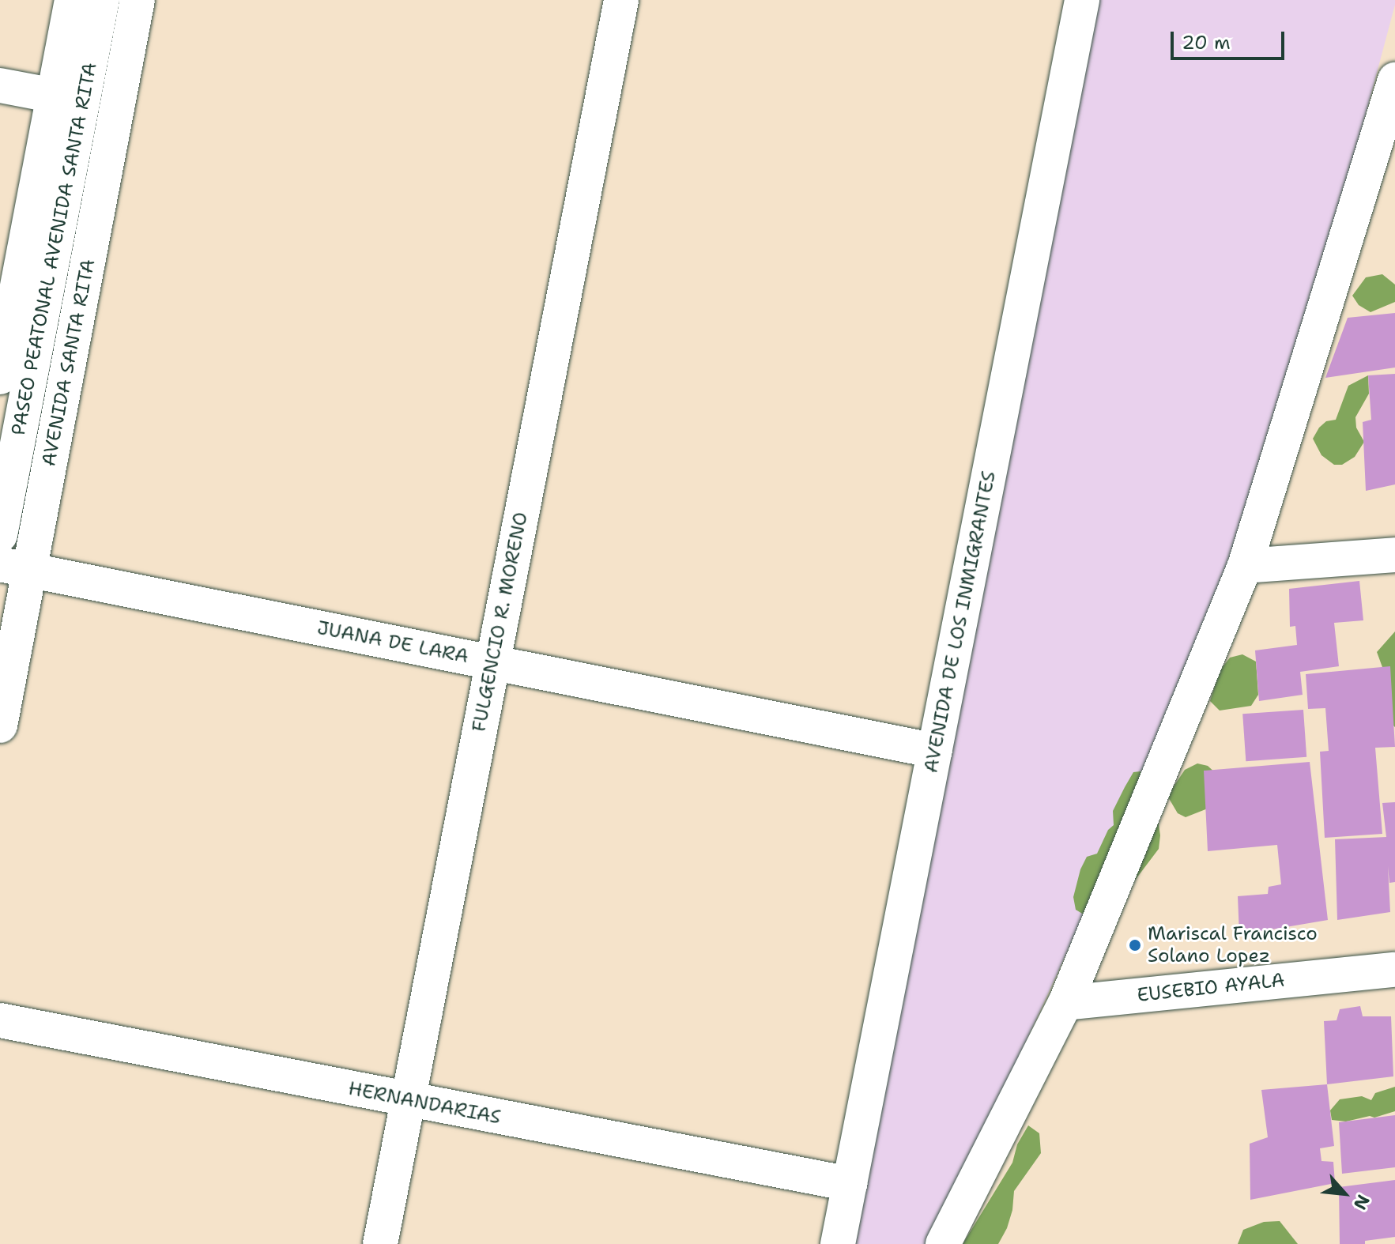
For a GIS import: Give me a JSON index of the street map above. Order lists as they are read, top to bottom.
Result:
{
  "streets": {
    "street": [
      "PASEO PEATONAL AVENIDA SANTA RITA",
      "AVENIDA SANTA RITA",
      "FULGENCIO R. MORENO",
      "AVENIDA DE LOS INMIGRANTES",
      "JUANA DE LARA",
      "EUSEBIO AYALA",
      "HERNANDARIAS"
    ]
  },
  "crossings": [
    ["AVENIDA SANTA RITA", "JUANA DE LARA"],
    ["FULGENCIO R. MORENO", "JUANA DE LARA"],
    ["FULGENCIO R. MORENO", "HERNANDARIAS"],
    ["AVENIDA DE LOS INMIGRANTES", "JUANA DE LARA"],
    ["AVENIDA DE LOS INMIGRANTES", "HERNANDARIAS"]
  ],
  "places": ["Mariscal Francisco Solano Lopez"],
  "scale_bar": "20 m",
  "north": "bottom right"
}
